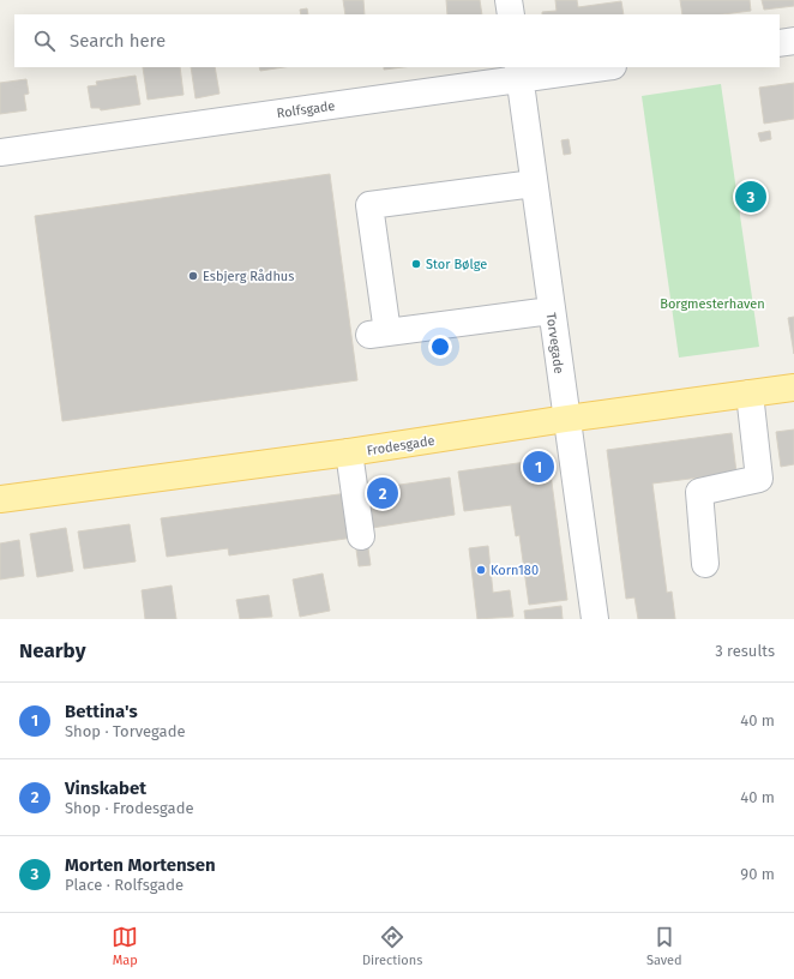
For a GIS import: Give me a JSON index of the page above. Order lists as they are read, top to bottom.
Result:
{
  "streets": {
    "main road": ["Frodesgade"],
    "street": ["Rolfsgade", "Torvegade"]
  },
  "crossings": [
    ["Rolfsgade", "Torvegade"],
    ["Torvegade", "Frodesgade"]
  ],
  "parks": ["Borgmesterhaven"],
  "places": ["Stor Bølge", "Esbjerg Rådhus", "Korn180"],
  "page": {
    "search": "Search here",
    "pins": ["3", "1", "2"],
    "heading": ["Nearby", "3 results"],
    "list": [
      {
        "mark": "1",
        "name": "Bettina's",
        "note": "Shop · Torvegade",
        "value": "40 m"
      },
      {
        "mark": "2",
        "name": "Vinskabet",
        "note": "Shop · Frodesgade",
        "value": "40 m"
      },
      {
        "mark": "3",
        "name": "Morten Mortensen",
        "note": "Place · Rolfsgade",
        "value": "90 m"
      }
    ],
    "nav": ["Map", "Directions", "Saved"]
  }
}
